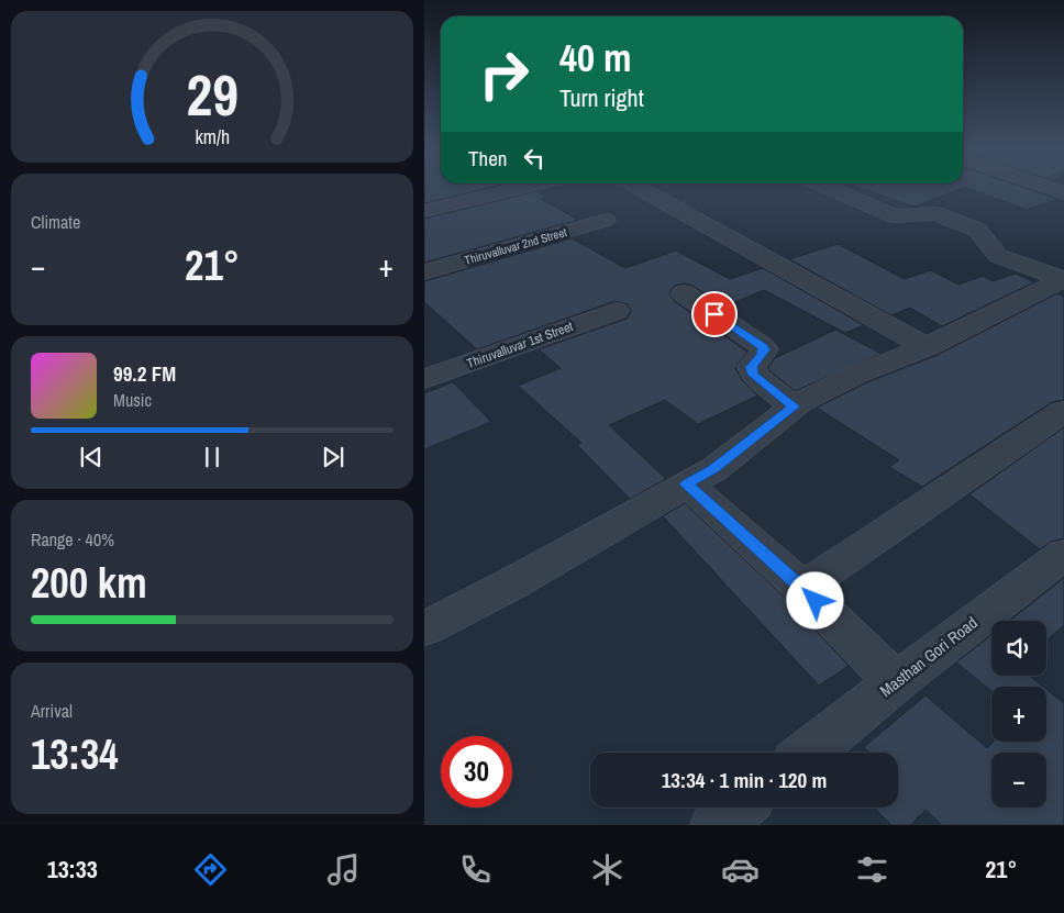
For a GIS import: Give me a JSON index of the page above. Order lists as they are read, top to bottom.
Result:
{
  "streets": {
    "street": ["Thiruvalluvar 2nd Street", "Thiruvalluvar 1st Street", "Masthan Gori Road"]
  },
  "page": {
    "turn": ["40 m", "Turn right"],
    "then": "Then",
    "tile": [
      "Climate",
      ["Range · 40%", "200 km"],
      ["Arrival", "13:34"]
    ],
    "heat": ["−", "21°", "+"],
    "song": ["99.2 FM", "Music"],
    "map_buttons": ["+", "−"],
    "limit": "30",
    "trip": "13:34 · 1 min · 120 m",
    "tabs": ["13:33", "21°"],
    "gauge": ["29", "km/h"]
  }
}
